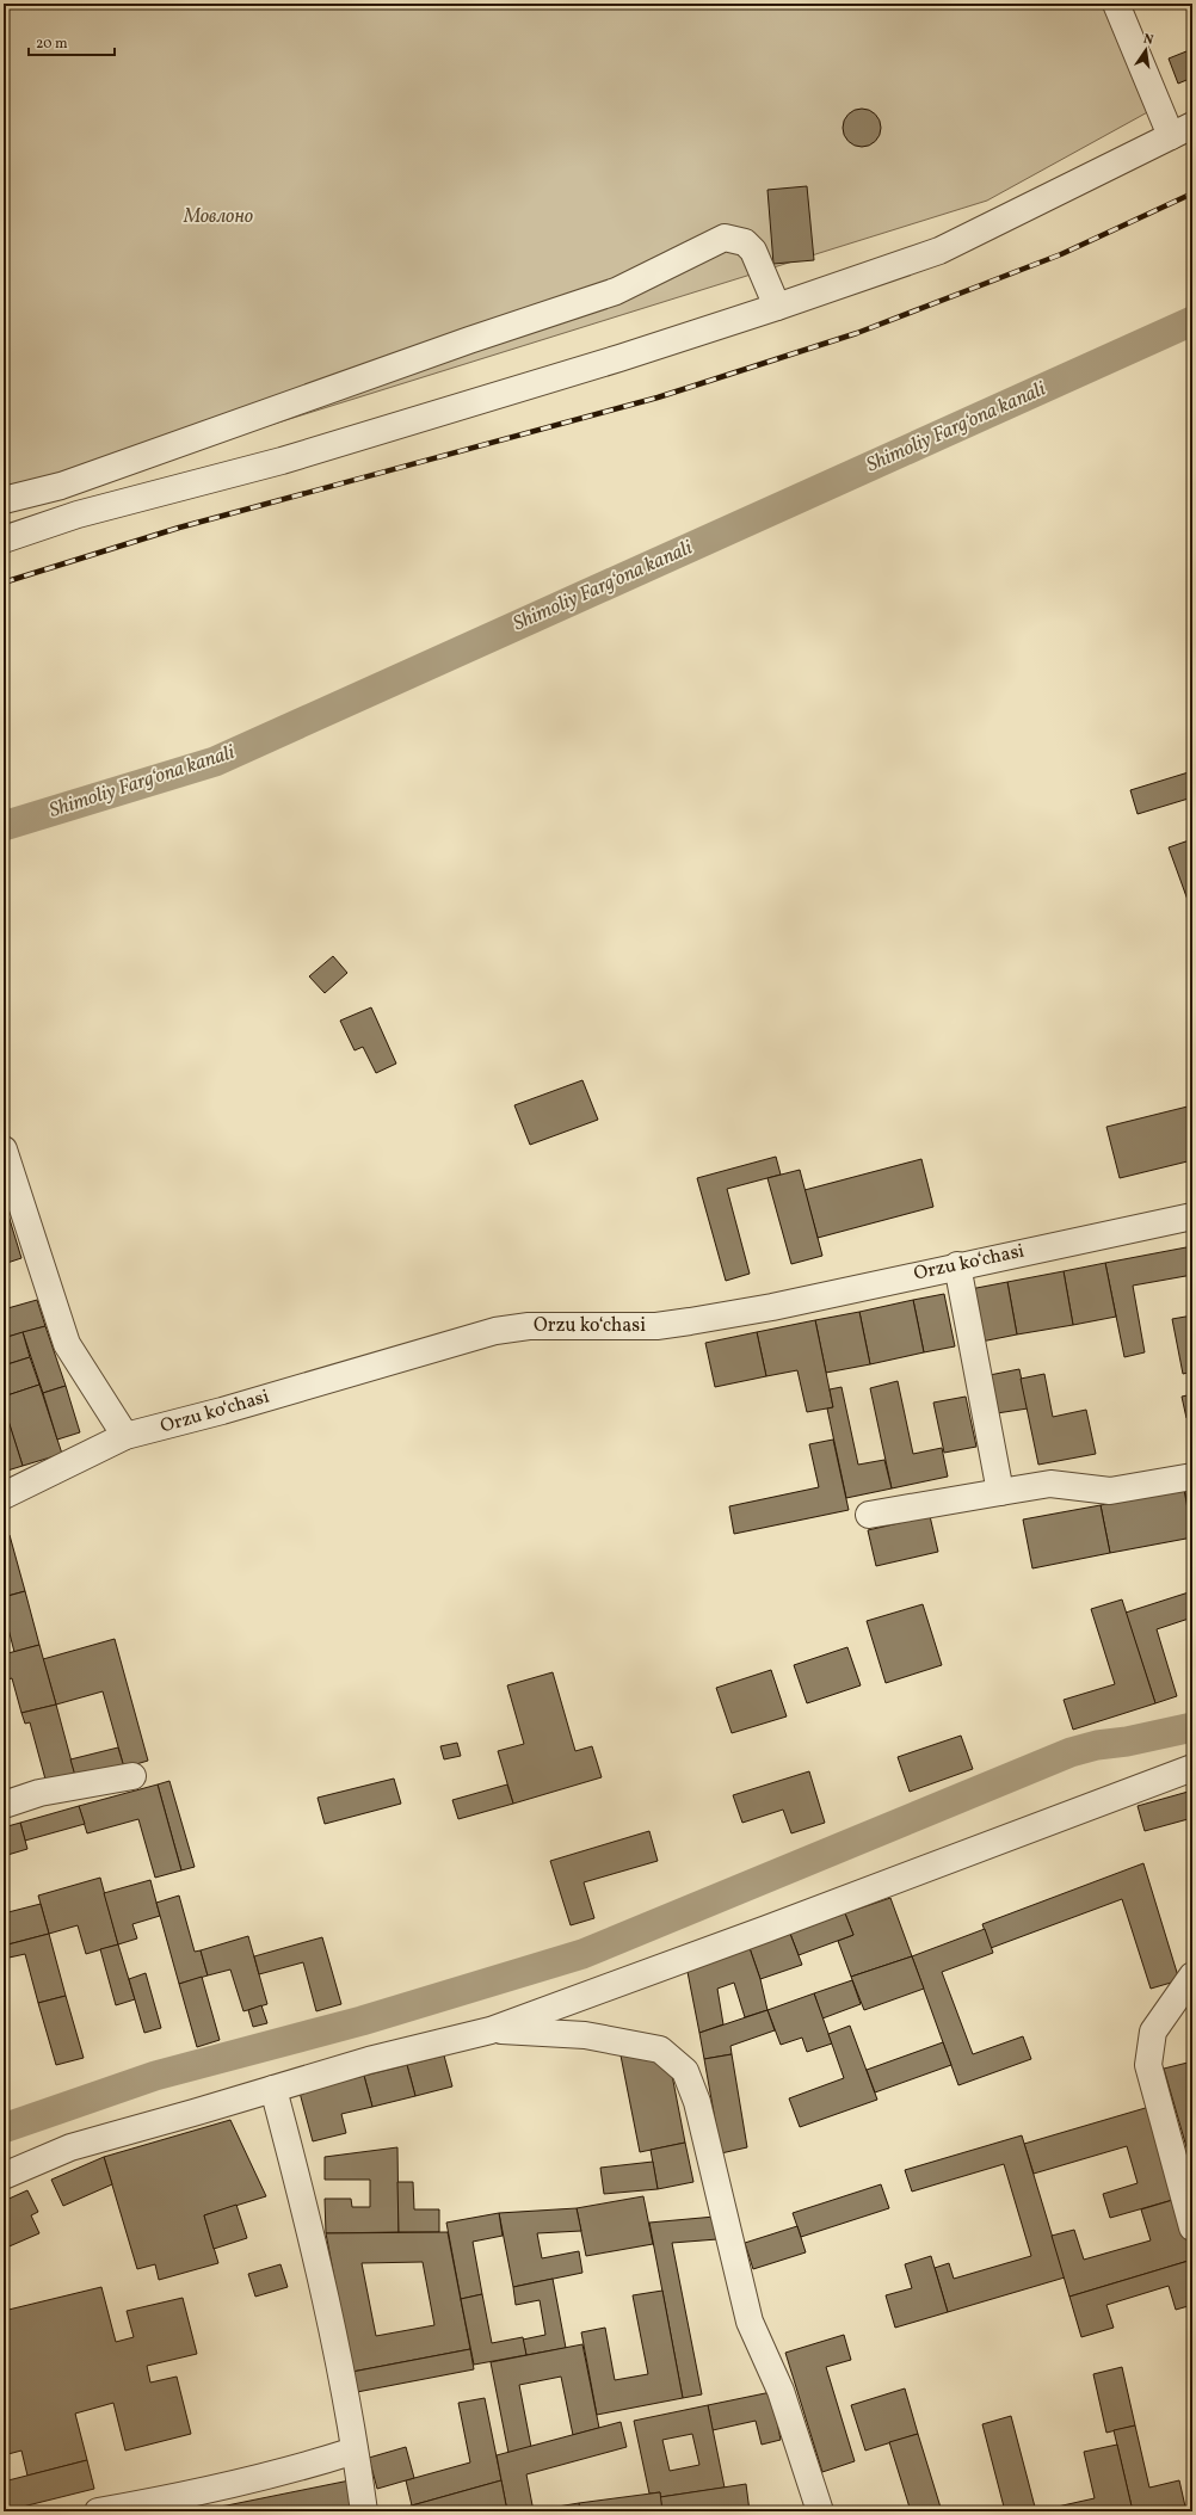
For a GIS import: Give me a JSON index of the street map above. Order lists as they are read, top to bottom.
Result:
{
  "streets": {
    "street": ["Orzu koʻchasi"]
  },
  "water": ["Shimoliy Fargʻona kanali"],
  "parks": ["Мовлоно"],
  "scale_bar": "20 m",
  "north": "top"
}
